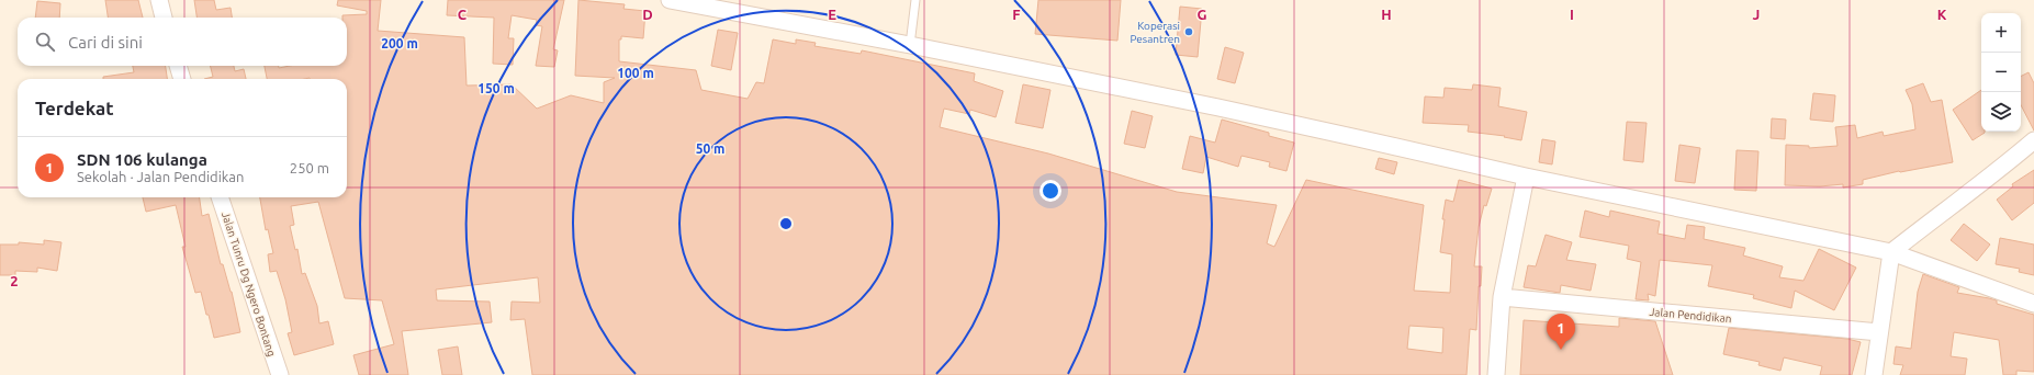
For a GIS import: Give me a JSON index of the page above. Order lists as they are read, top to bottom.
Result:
{
  "streets": {
    "street": ["Jalan Tunru Dg Ngero Bontang", "Jalan Pendidikan"]
  },
  "places": ["Koperasi Pesantren"],
  "page": {
    "map_buttons": ["+", "−"],
    "search": "Cari di sini",
    "heading": "Terdekat",
    "list": [
      {
        "mark": "1",
        "name": "SDN 106 kulanga",
        "note": "Sekolah · Jalan Pendidikan",
        "value": "250 m"
      }
    ],
    "pins": "1"
  },
  "grid": {
    "columns": [
      "C",
      "D",
      "E",
      "F",
      "G",
      "H",
      "I",
      "J",
      "K"
    ],
    "rows": ["2"]
  },
  "rings": [
    "200 m",
    "100 m",
    "150 m",
    "50 m"
  ]
}
